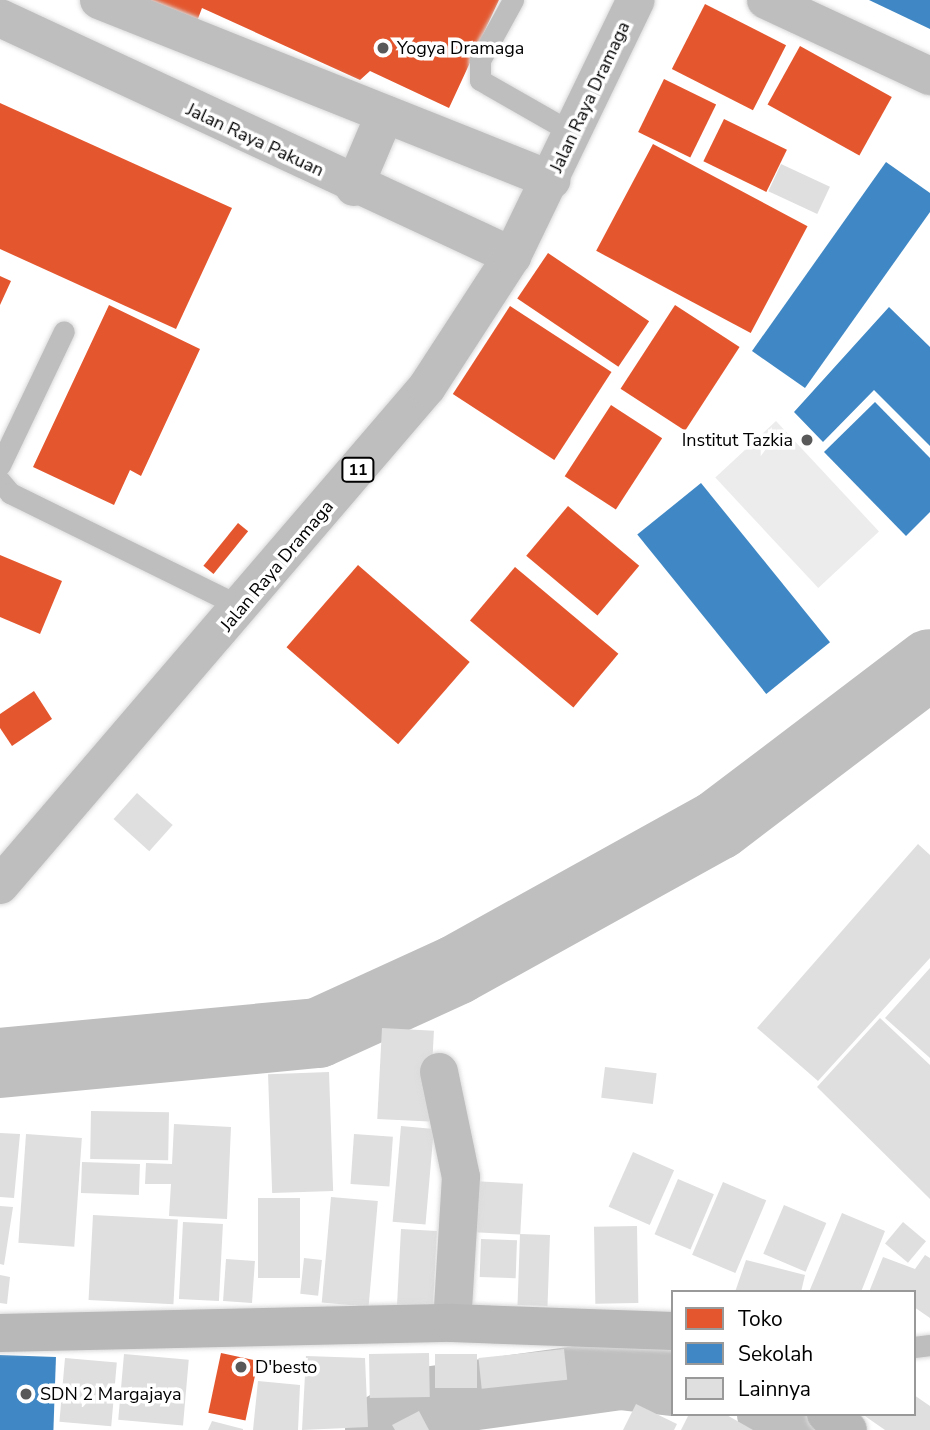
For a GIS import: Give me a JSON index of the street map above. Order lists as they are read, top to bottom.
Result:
{
  "streets": {
    "main road": ["Jalan Raya Dramaga", "Jalan Raya Pakuan", "11"]
  },
  "crossings": [
    ["Jalan Raya Dramaga", "Jalan Raya Pakuan"]
  ],
  "places": [
    "Yogya Dramaga",
    "Institut Tazkia",
    "D'besto",
    "SDN 2 Margajaya"
  ],
  "legend": ["Toko", "Sekolah", "Lainnya"]
}
